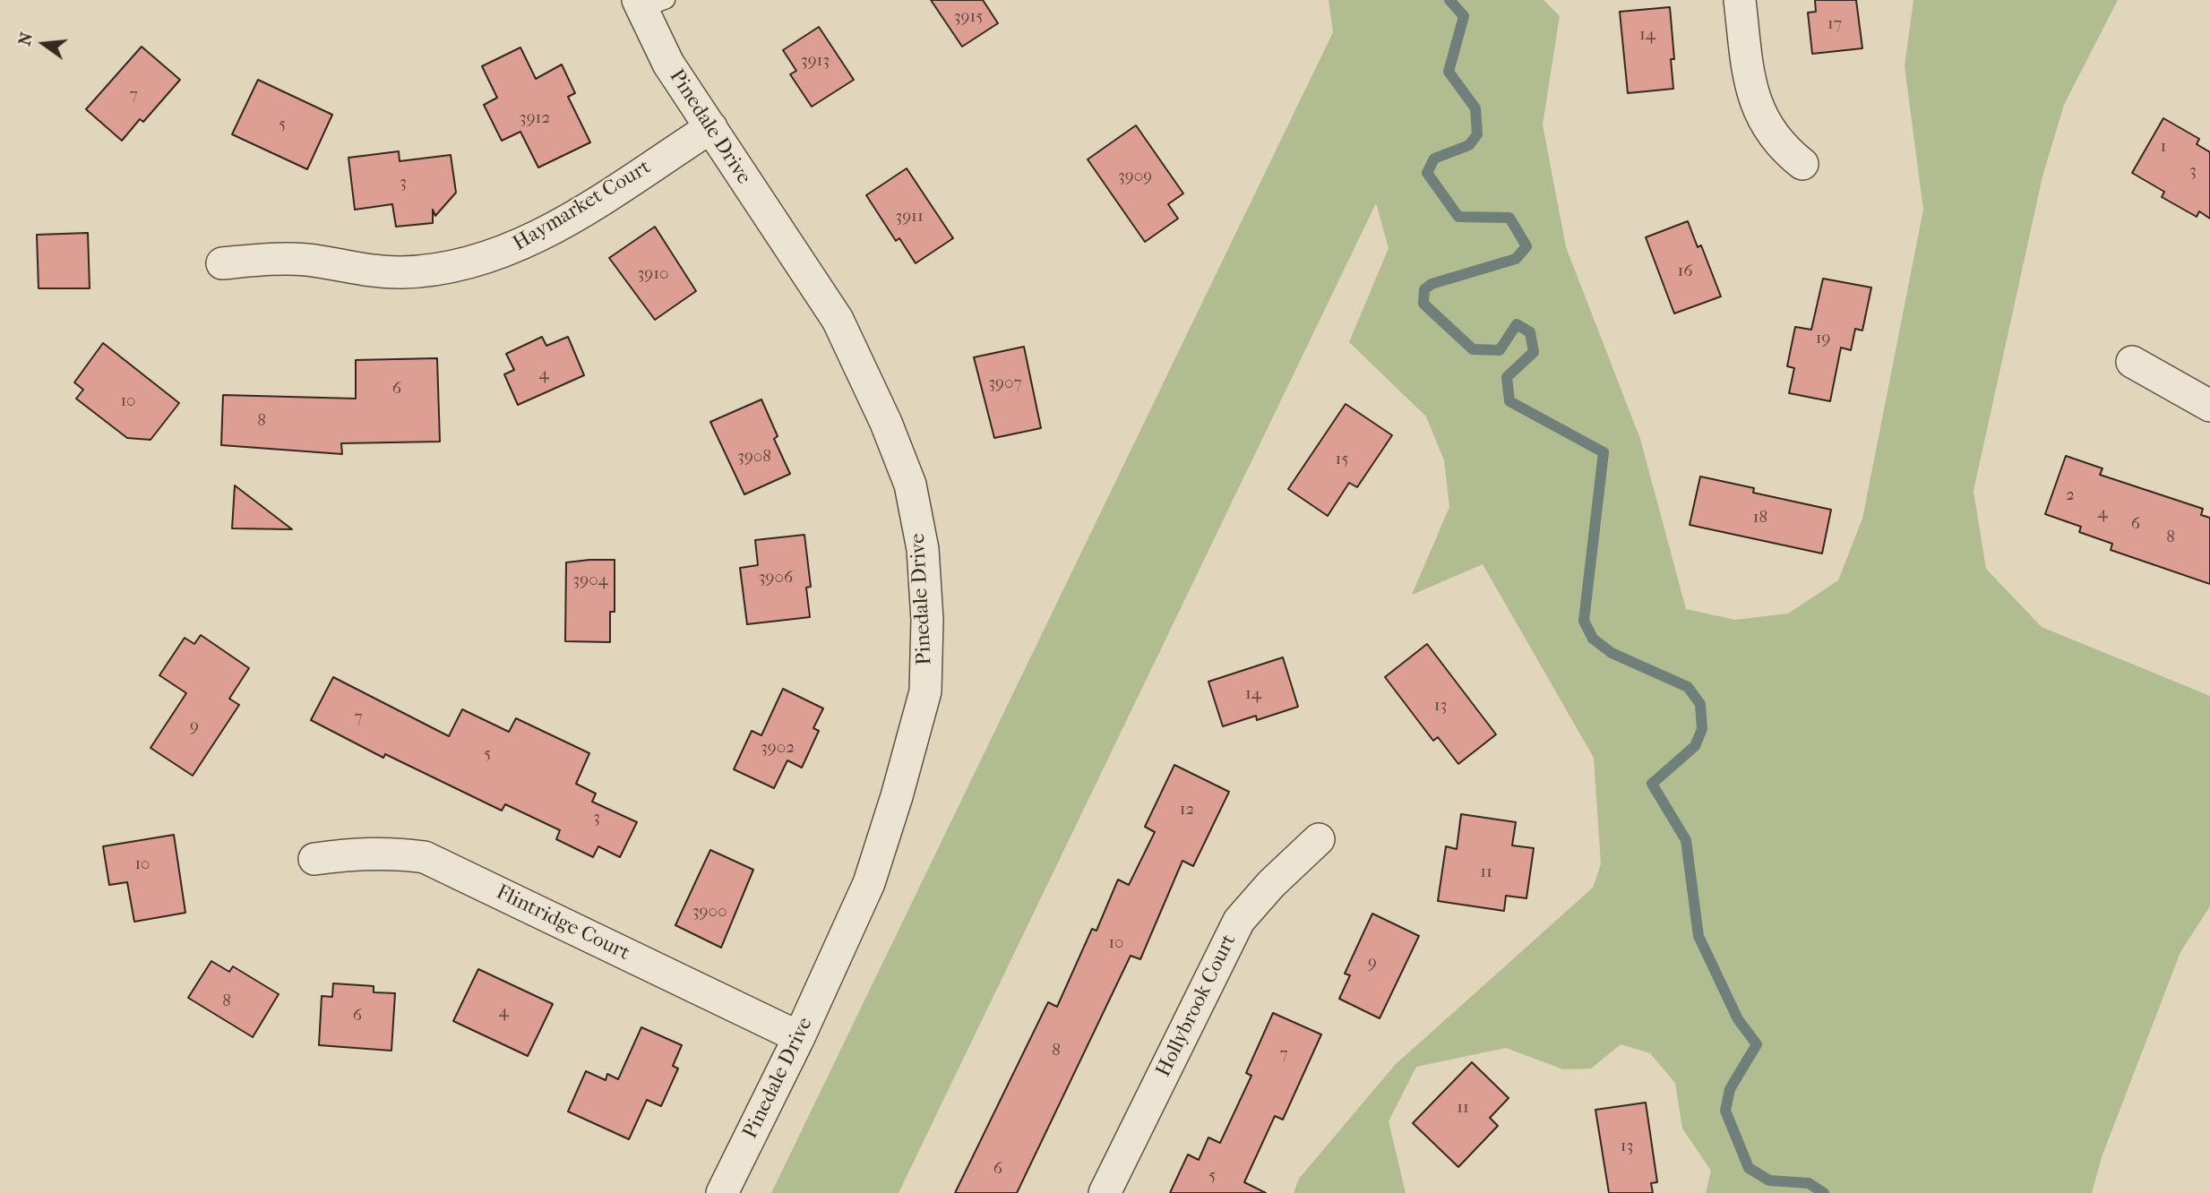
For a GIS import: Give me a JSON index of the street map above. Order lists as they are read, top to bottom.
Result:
{
  "streets": {
    "street": [
      "Pinedale Drive",
      "Haymarket Court",
      "Flintridge Court",
      "Hollybrook Court"
    ]
  },
  "crossings": [
    ["Pinedale Drive", "Haymarket Court"],
    ["Pinedale Drive", "Flintridge Court"]
  ],
  "house_numbers": [
    "3915",
    "17",
    "14",
    "3913",
    "7",
    "3912",
    "5",
    "1",
    "3",
    "3909",
    "3",
    "3911",
    "16",
    "3910",
    "19",
    "4",
    "3907",
    "6",
    "10",
    "8",
    "3908",
    "15",
    "2",
    "4",
    "18",
    "6",
    "8",
    "3906",
    "3904",
    "14",
    "13",
    "7",
    "9",
    "3902",
    "5",
    "12",
    "3",
    "10",
    "11",
    "3900",
    "10",
    "9",
    "8",
    "4",
    "6",
    "8",
    "7",
    "11",
    "13",
    "6",
    "5"
  ],
  "north": "left"
}
